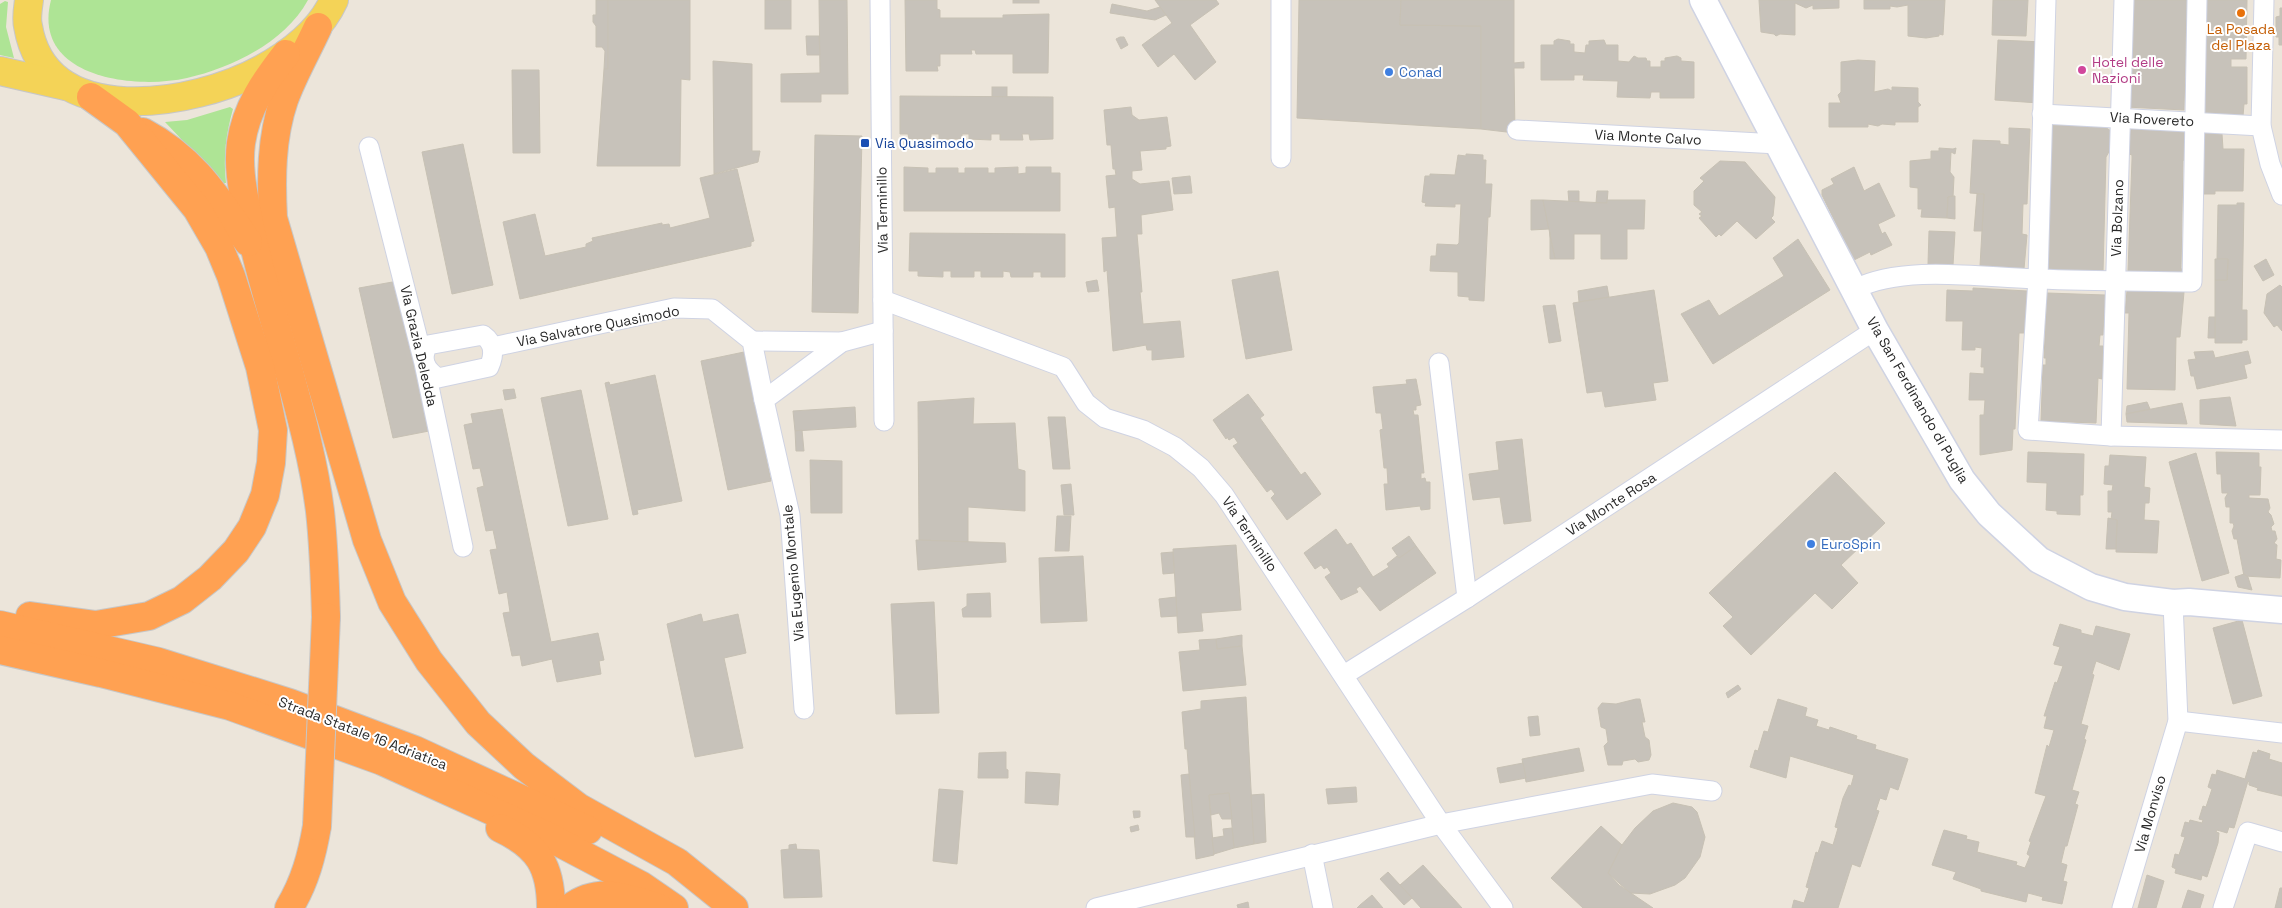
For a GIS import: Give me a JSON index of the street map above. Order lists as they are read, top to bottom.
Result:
{
  "streets": {
    "highway": ["Strada Statale 16 Adriatica"],
    "street": [
      "Via Rovereto",
      "Via Monte Calvo",
      "Via Terminillo",
      "Via Bolzano",
      "Via Salvatore Quasimodo",
      "Via Grazia Deledda",
      "Via San Ferdinando di Puglia",
      "Via Monte Rosa",
      "Via Eugenio Montale",
      "Via Monviso"
    ]
  },
  "crossings": [
    ["Via Rovereto", "Via Bolzano"],
    ["Via Monte Calvo", "Via San Ferdinando di Puglia"],
    ["Via Terminillo", "Via Monte Rosa"],
    ["Via San Ferdinando di Puglia", "Via Monte Rosa"],
    ["Via San Ferdinando di Puglia", "Via Monviso"]
  ],
  "places": {
    "other": [
      "La Posada del Plaza",
      "Hotel delle Nazioni",
      "Conad",
      "EuroSpin"
    ],
    "transit": ["Via Quasimodo"]
  }
}
